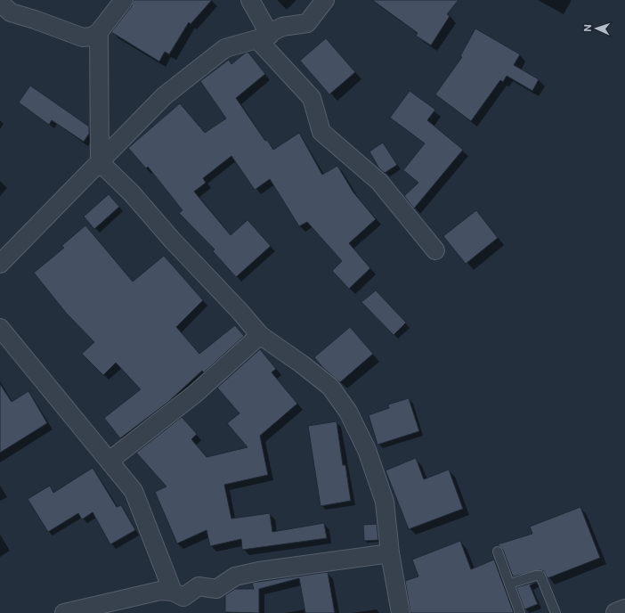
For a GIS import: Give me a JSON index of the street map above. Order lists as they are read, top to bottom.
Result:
{
  "north": "left"
}
